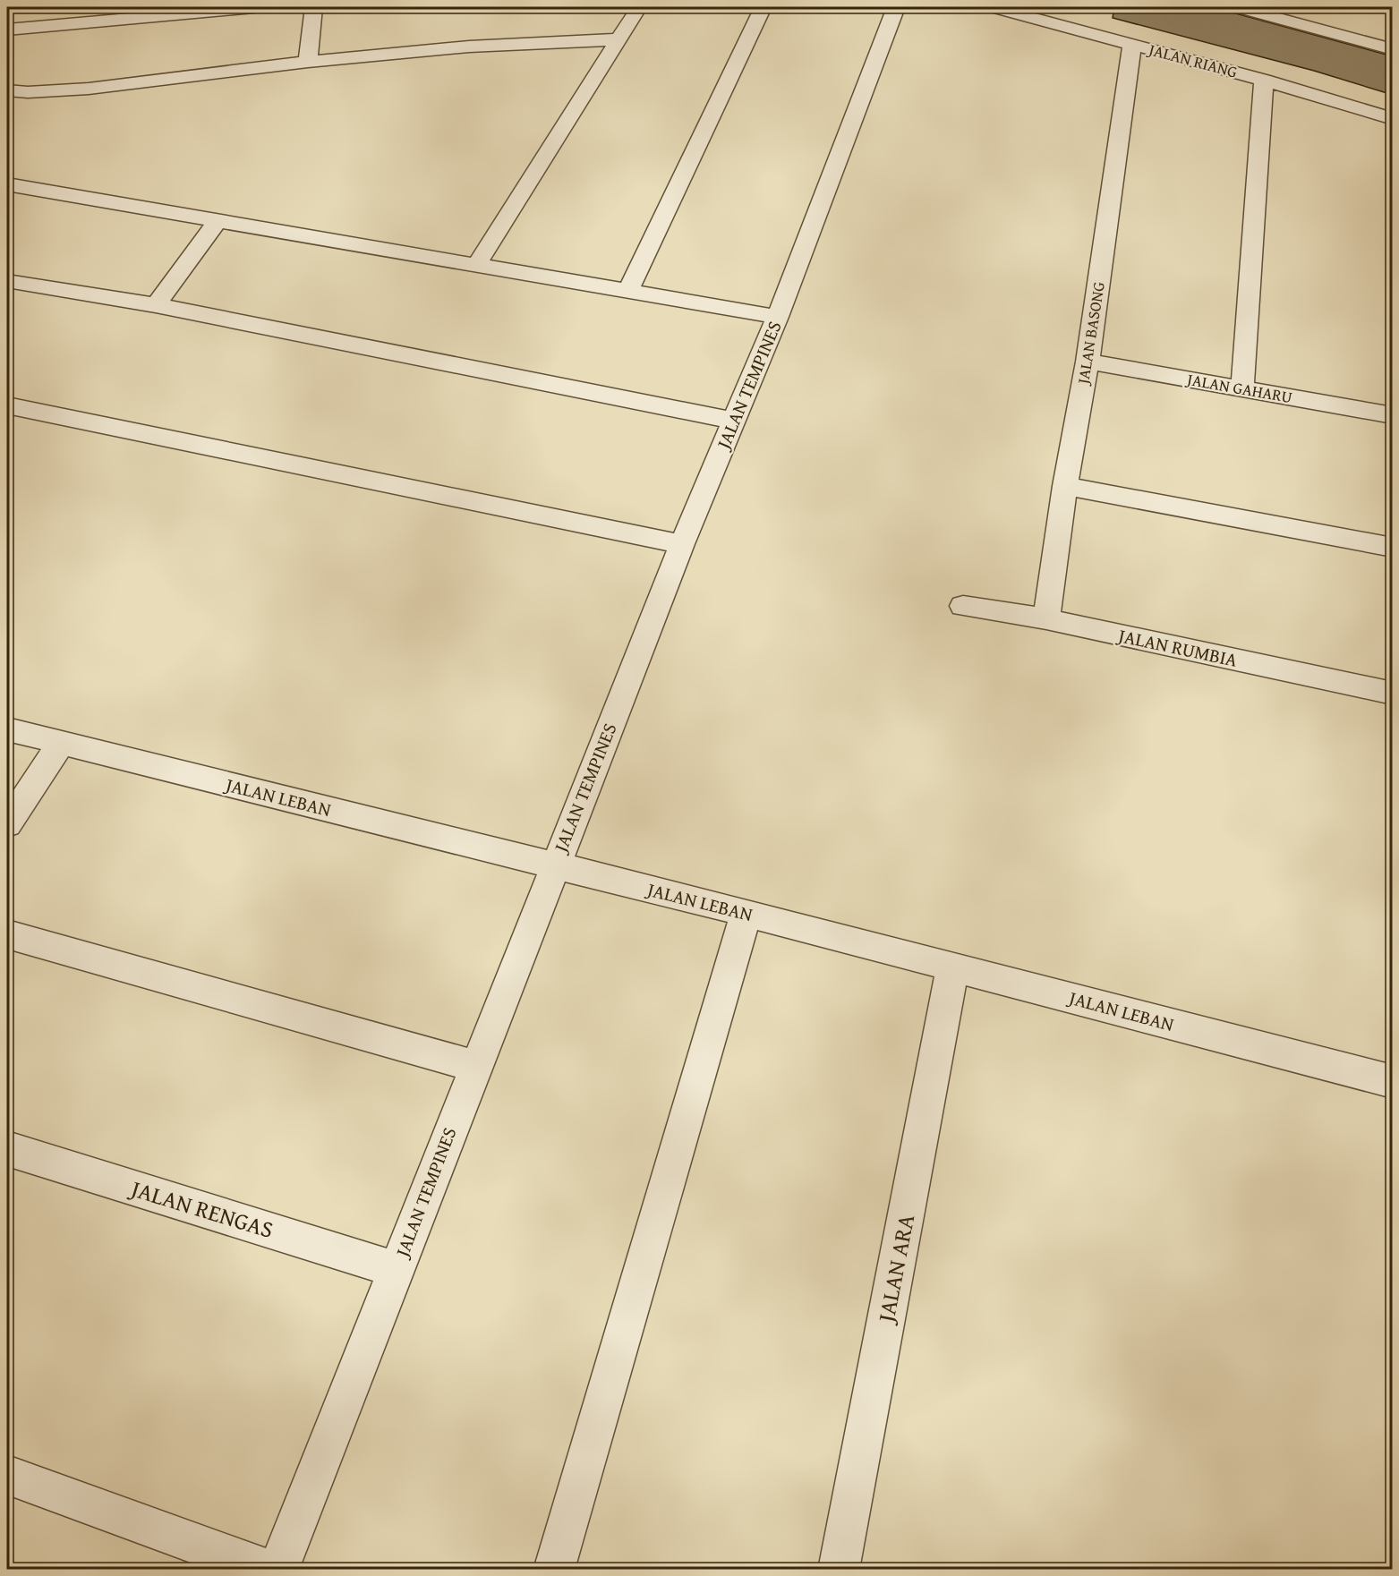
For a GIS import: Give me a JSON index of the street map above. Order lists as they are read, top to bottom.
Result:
{
  "streets": {
    "street": [
      "JALAN RIANG",
      "JALAN BASONG",
      "JALAN TEMPINES",
      "JALAN GAHARU",
      "JALAN RUMBIA",
      "JALAN LEBAN",
      "JALAN RENGAS",
      "JALAN ARA"
    ]
  },
  "crossings": [
    ["JALAN RIANG", "JALAN BASONG"],
    ["JALAN BASONG", "JALAN GAHARU"],
    ["JALAN BASONG", "JALAN RUMBIA"],
    ["JALAN TEMPINES", "JALAN LEBAN"],
    ["JALAN TEMPINES", "JALAN RENGAS"],
    ["JALAN LEBAN", "JALAN ARA"]
  ]
}
